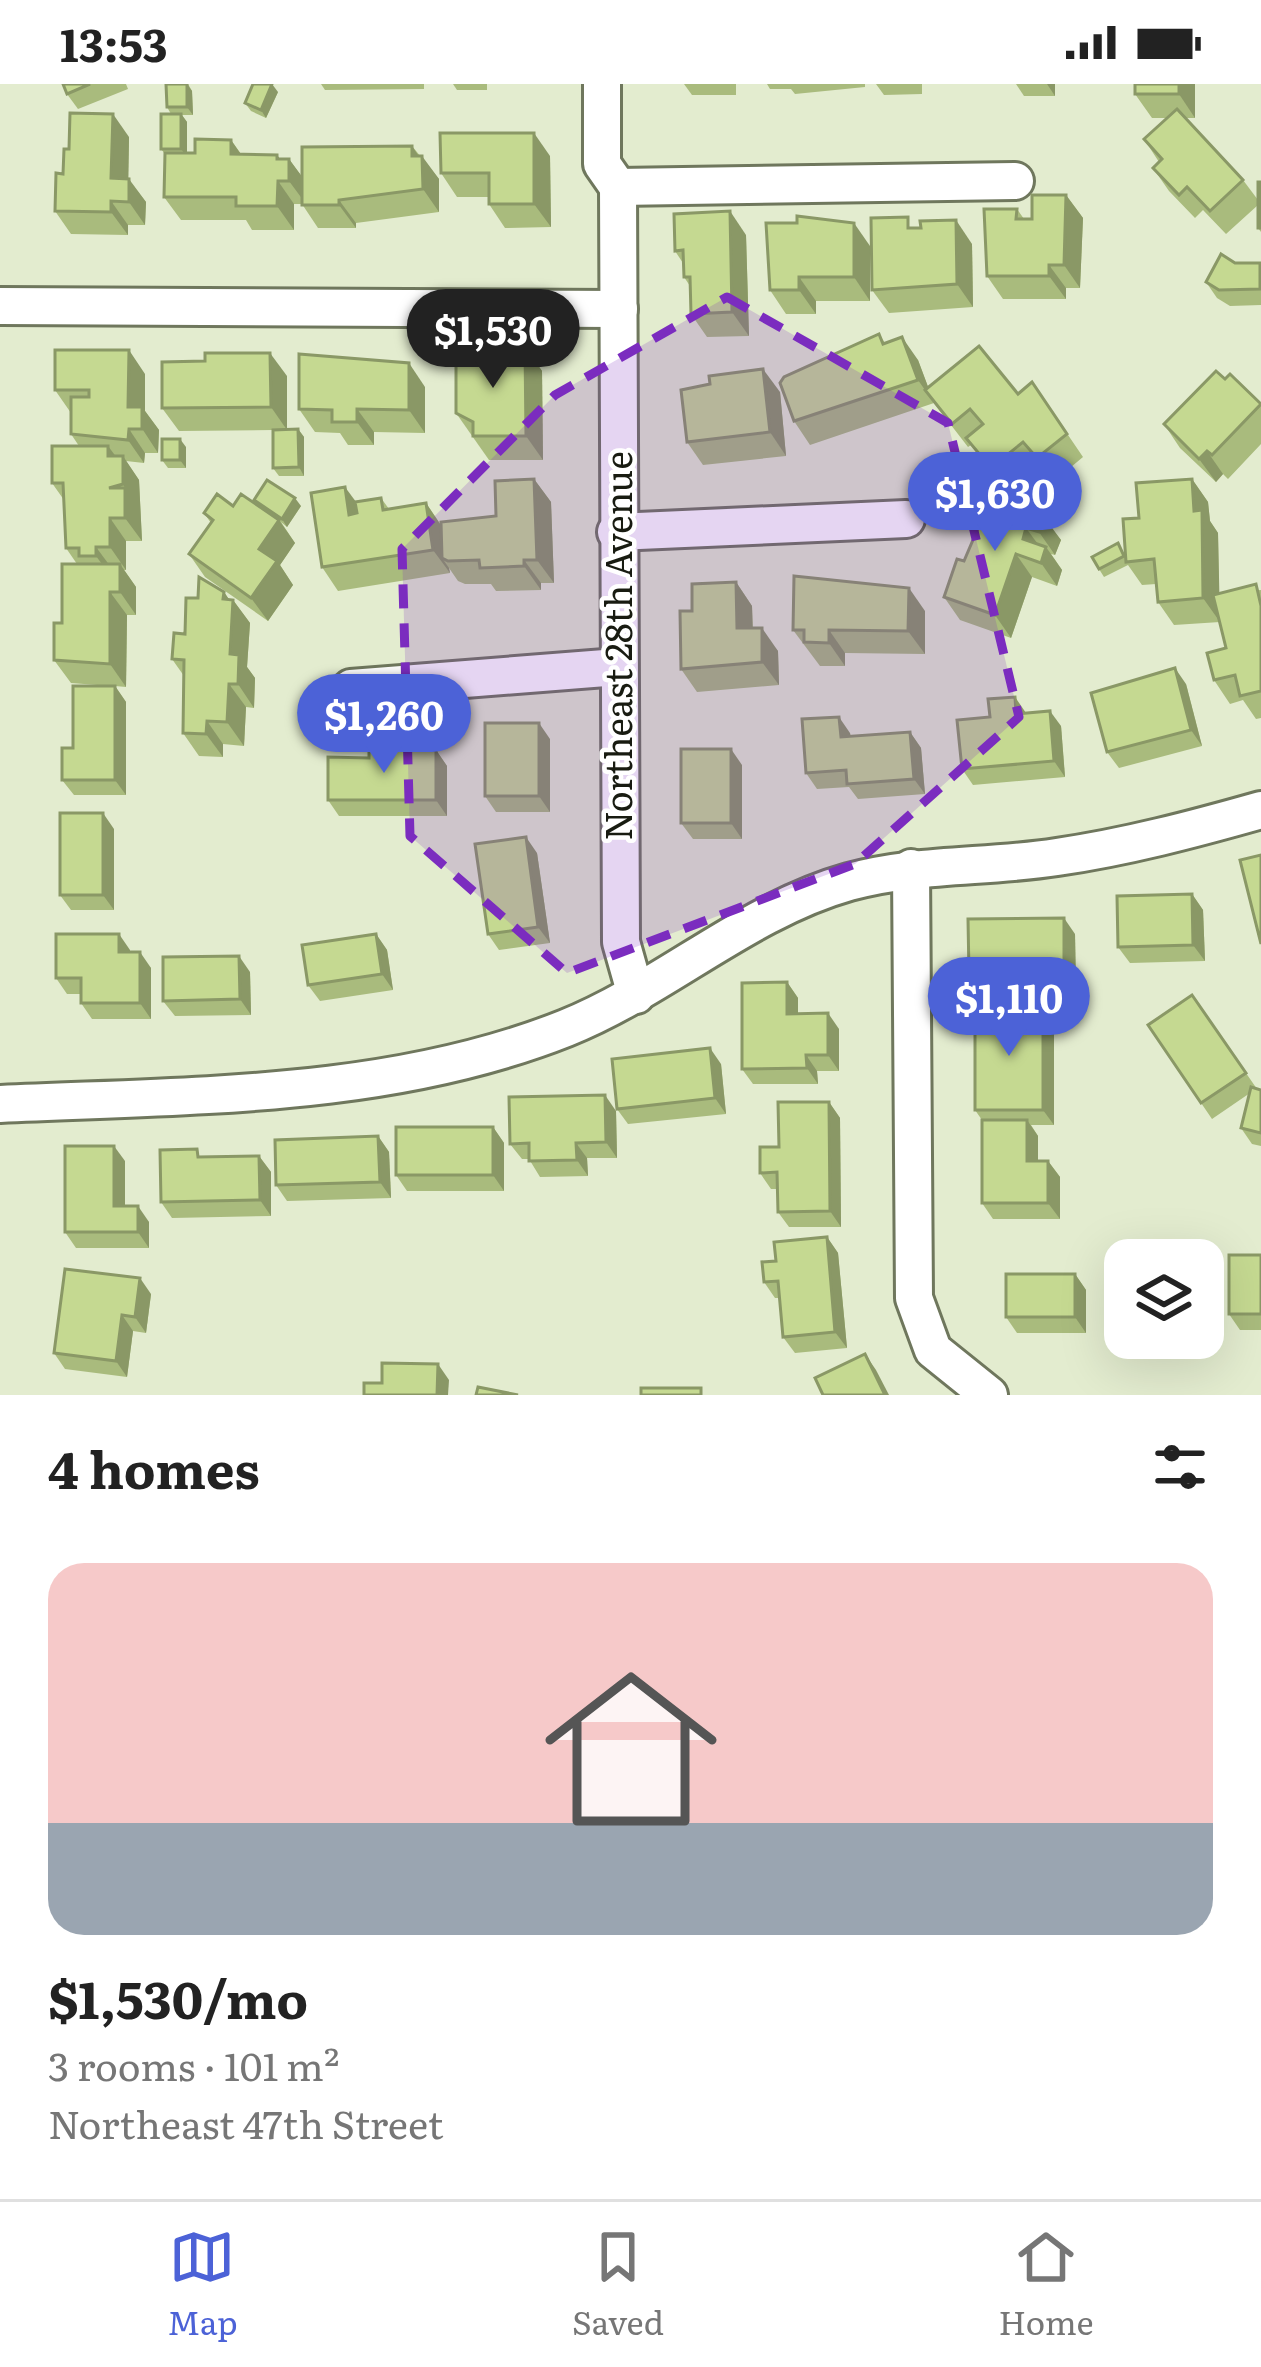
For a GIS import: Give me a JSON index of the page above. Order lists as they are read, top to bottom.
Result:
{
  "streets": {
    "street": ["Northeast 28th Avenue"]
  },
  "page": {
    "status": "13:53",
    "price": [
      "$1,530",
      "$1,630",
      "$1,260",
      "$1,110"
    ],
    "heading": "4 homes",
    "list": [
      {
        "name": "$1,530/mo",
        "note": "3 rooms · 101 m² · Northeast 47th Street"
      }
    ],
    "tabs": ["Map", "Saved", "Home"]
  }
}
